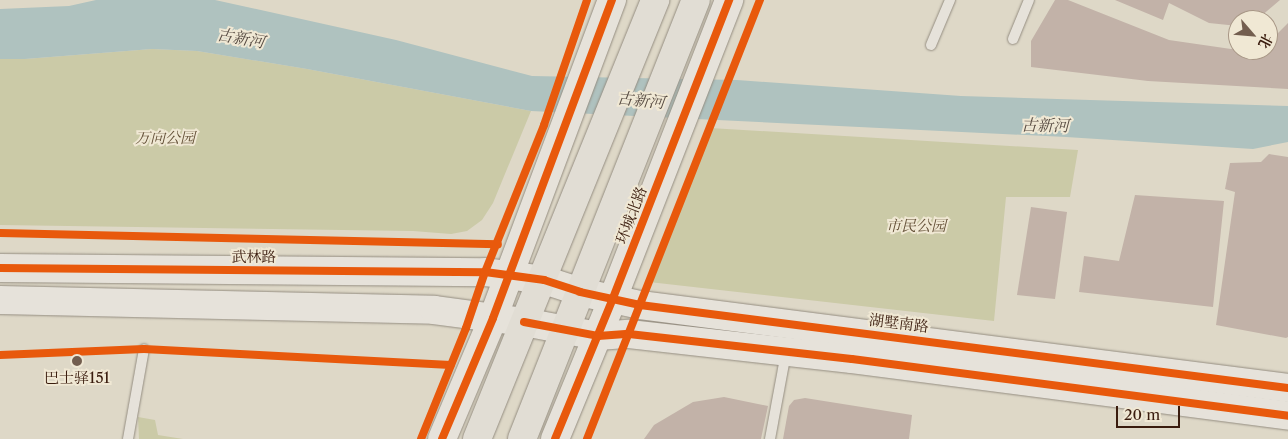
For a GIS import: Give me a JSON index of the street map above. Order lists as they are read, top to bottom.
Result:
{
  "streets": {
    "main road": ["环城北路", "武林路", "湖墅南路"]
  },
  "crossings": [
    ["环城北路", "湖墅南路"],
    ["武林路", "湖墅南路"]
  ],
  "water": ["古新河"],
  "parks": ["万向公园", "市民公园"],
  "places": ["巴士驿151"],
  "scale_bar": "20 m",
  "north": "bottom right"
}
